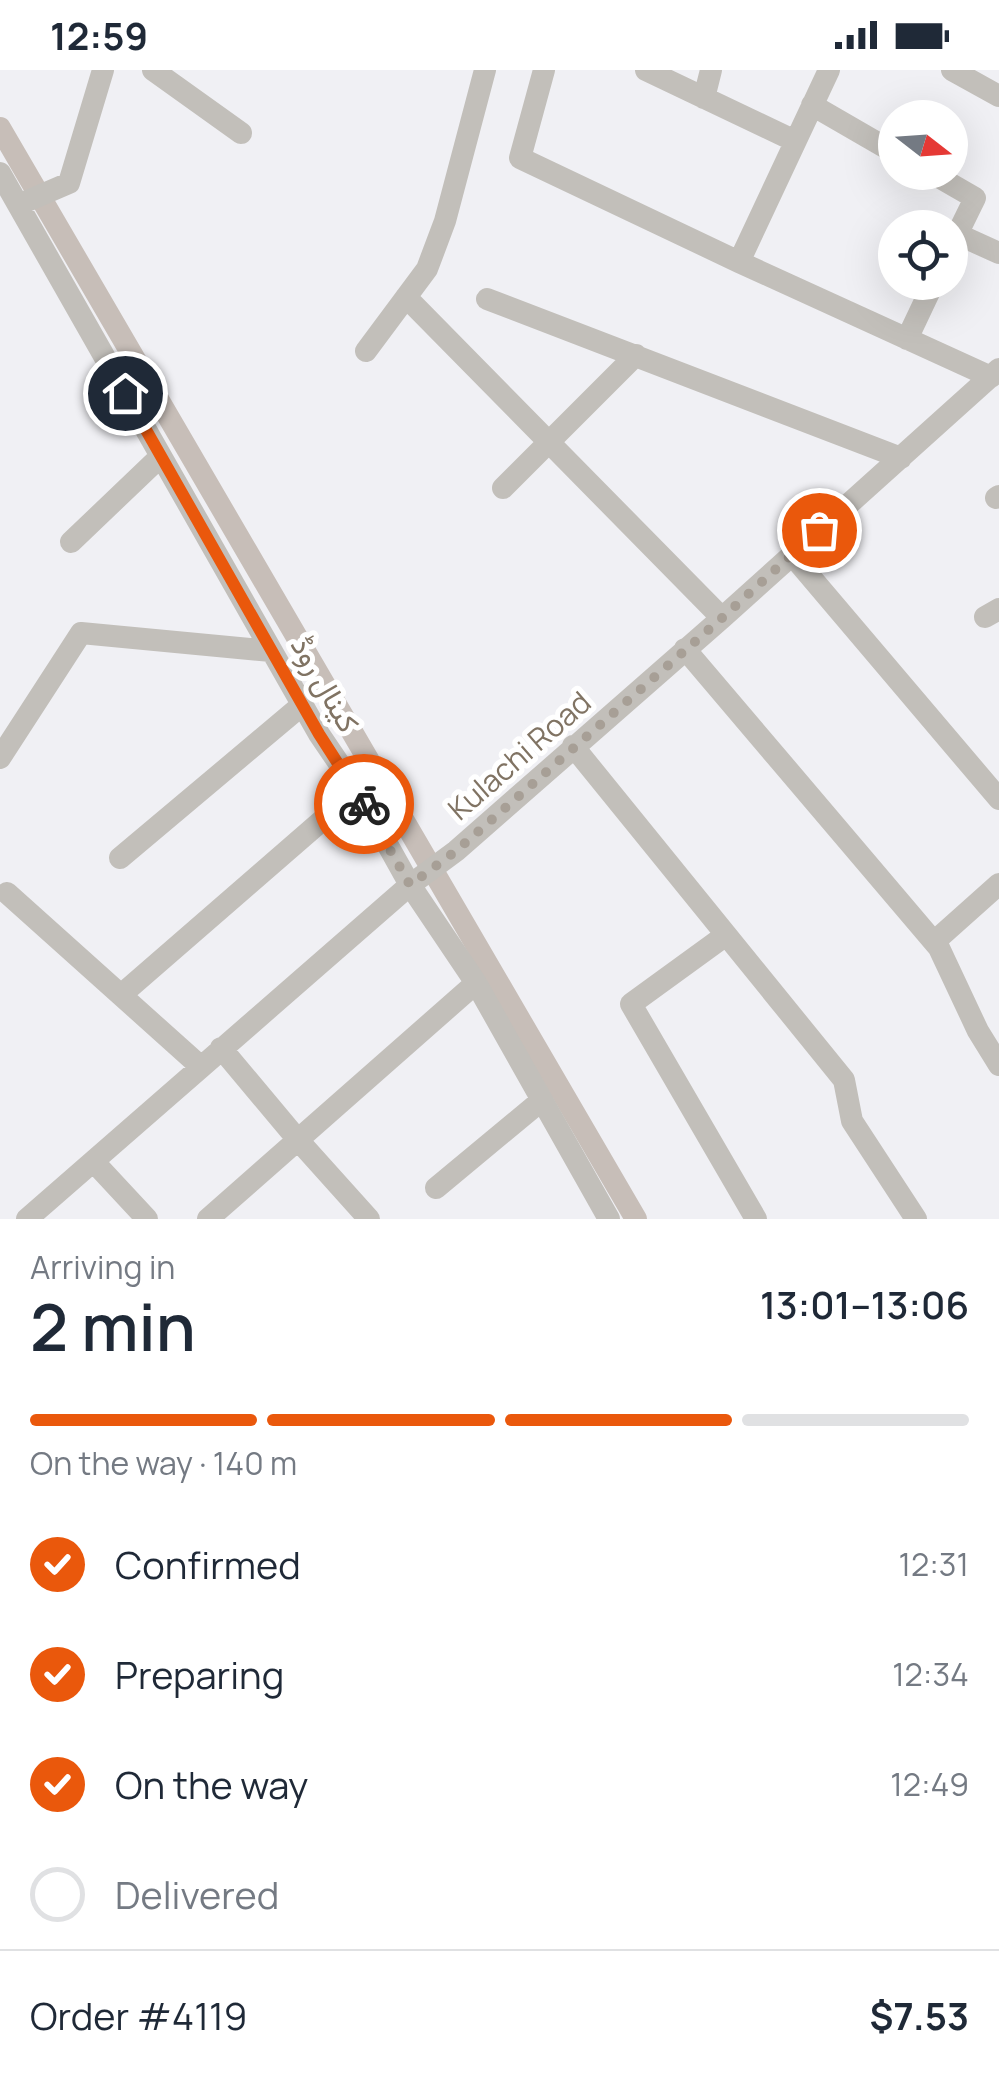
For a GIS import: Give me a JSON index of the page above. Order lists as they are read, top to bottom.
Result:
{
  "streets": {
    "street": ["کینال روڈ", "Kulachi Road"]
  },
  "crossings": [
    ["کینال روڈ", "Kulachi Road"]
  ],
  "north": "right",
  "page": {
    "status": "12:59",
    "heading": ["2 min", "Arriving in", "13:01–13:06"],
    "panel": ["Order #4119", "$7.53"],
    "bar": "On the way · 140 m",
    "list": [
      ["Confirmed", "12:31"],
      ["Preparing", "12:34"],
      ["On the way", "12:49"],
      "Delivered"
    ]
  }
}
